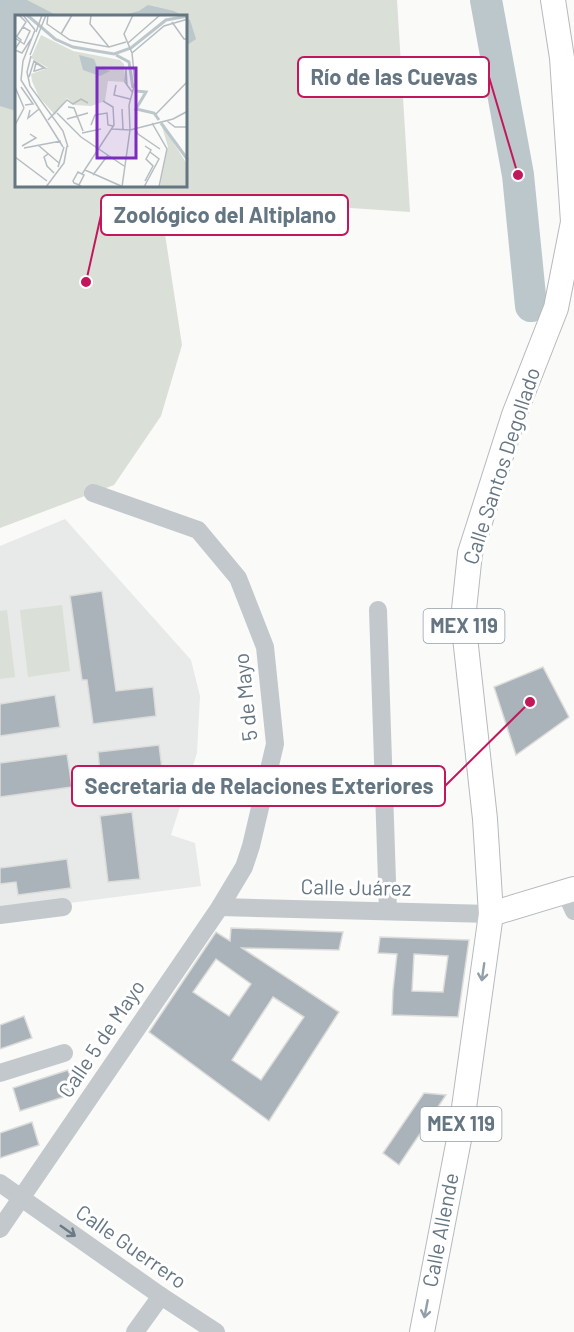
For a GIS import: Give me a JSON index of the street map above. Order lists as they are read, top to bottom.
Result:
{
  "streets": {
    "main road": ["Calle Santos Degollado", "MEX 119", "Calle Allende"],
    "street": [
      "5 de Mayo",
      "Calle Juárez",
      "Calle 5 de Mayo",
      "Calle Guerrero"
    ]
  },
  "crossings": [
    ["Calle Santos Degollado", "Calle Juárez"],
    ["Calle Santos Degollado", "Calle Allende"],
    ["5 de Mayo", "Calle Juárez"],
    ["5 de Mayo", "Calle 5 de Mayo"],
    ["Calle Juárez", "Calle 5 de Mayo"],
    ["Calle Juárez", "Calle Allende"],
    ["Calle 5 de Mayo", "Calle Guerrero"]
  ],
  "one_way": ["Calle Allende", "Calle Guerrero"],
  "places": ["Río de las Cuevas", "Zoológico del Altiplano", "Secretaria de Relaciones Exteriores"]
}
